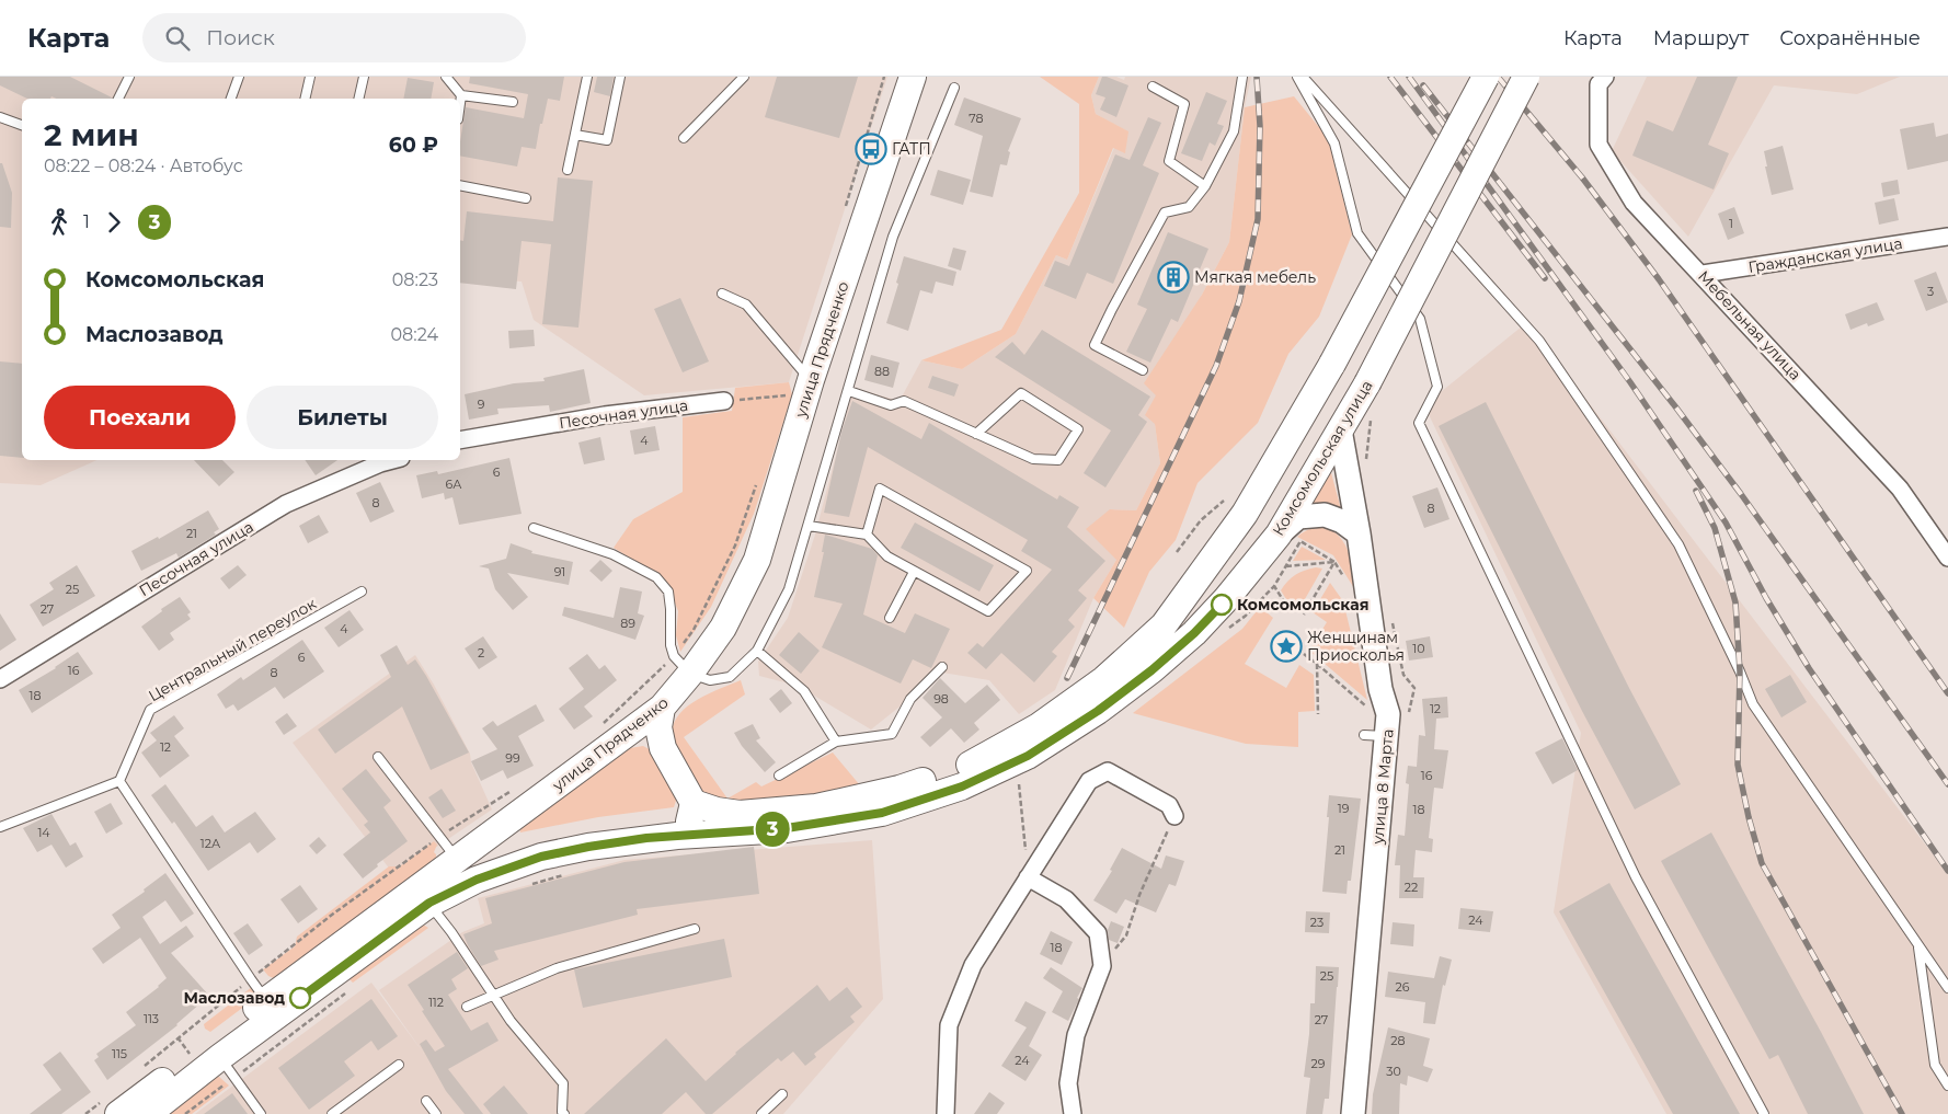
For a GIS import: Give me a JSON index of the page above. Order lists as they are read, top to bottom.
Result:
{
  "streets": {
    "main road": ["улица Прядченко", "Комсомольская улица", "улица 8 Марта"],
    "street": ["Гражданская улица", "Мебельная улица", "Песочная улица"],
    "lane": ["Центральный переулок"]
  },
  "crossings": [
    ["Гражданская улица", "Мебельная улица"],
    ["улица Прядченко", "Комсомольская улица"],
    ["Комсомольская улица", "улица 8 Марта"]
  ],
  "places": {
    "bus stop": ["ГАТП"],
    "building": ["Мягкая мебель"],
    "other": ["Комсомольская", "Маслозавод"],
    "place": ["Женщинам Приосколья"]
  },
  "lines": ["bus line 3"],
  "house_numbers": [
    "78",
    "1",
    "3",
    "88",
    "9",
    "4",
    "6",
    "6А",
    "8",
    "8",
    "21",
    "91",
    "25",
    "27",
    "89",
    "4",
    "10",
    "2",
    "6",
    "16",
    "8",
    "18",
    "98",
    "12",
    "12",
    "99",
    "16",
    "19",
    "18",
    "14",
    "12А",
    "21",
    "22",
    "24",
    "23",
    "18",
    "25",
    "26",
    "112",
    "113",
    "27",
    "28",
    "115",
    "24",
    "29",
    "30"
  ],
  "page": {
    "header": "Карта",
    "search": "Поиск",
    "nav": ["Карта", "Маршрут", "Сохранённые"],
    "on_map": "3",
    "heading": ["2 мин", "08:22 – 08:24 · Автобус", "60 ₽"],
    "legs": ["1", "3"],
    "list": [
      {
        "name": "Комсомольская",
        "value": "08:23"
      },
      {
        "name": "Маслозавод",
        "value": "08:24"
      }
    ],
    "buttons": ["Поехали", "Билеты"]
  }
}
